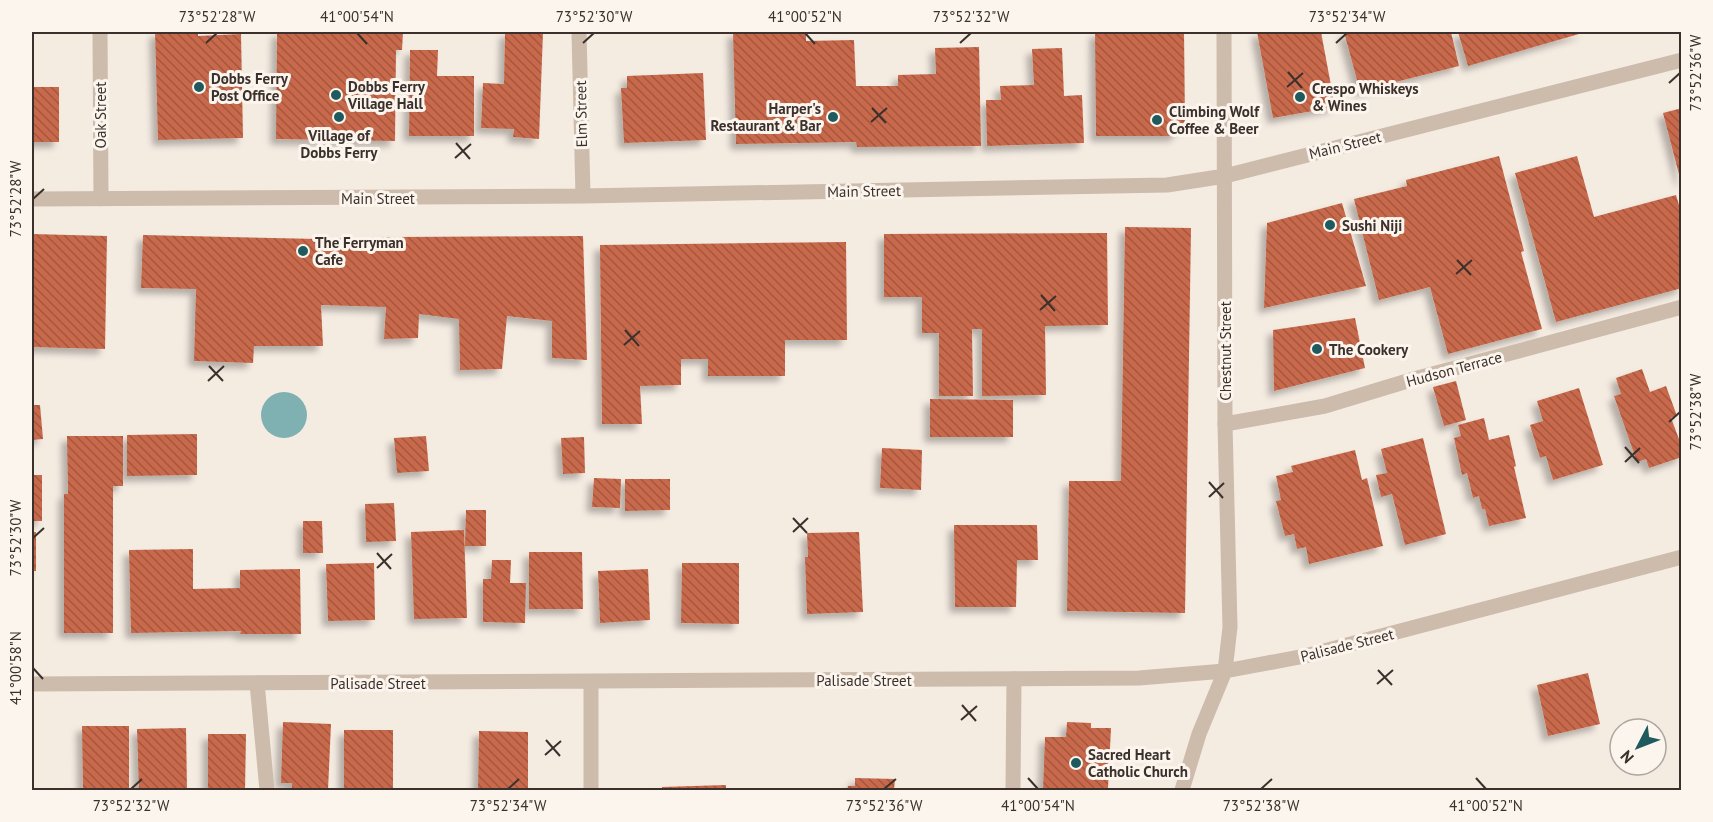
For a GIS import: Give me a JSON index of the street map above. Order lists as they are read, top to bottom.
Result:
{
  "streets": {
    "street": [
      "Elm Street",
      "Oak Street",
      "Main Street",
      "Chestnut Street",
      "Hudson Terrace",
      "Palisade Street"
    ]
  },
  "crossings": [
    ["Elm Street", "Main Street"],
    ["Oak Street", "Main Street"],
    ["Main Street", "Chestnut Street"],
    ["Chestnut Street", "Hudson Terrace"],
    ["Chestnut Street", "Palisade Street"]
  ],
  "places": [
    "Dobbs Ferry Post Office",
    "Dobbs Ferry Village Hall",
    "Crespo Whiskeys & Wines",
    "Village of Dobbs Ferry",
    "Harper's Restaurant & Bar",
    "Climbing Wolf Coffee & Beer",
    "Sushi Niji",
    "The Ferryman Cafe",
    "The Cookery",
    "Sacred Heart Catholic Church"
  ],
  "north": "bottom left",
  "coordinates": [
    "73°52'28\"W",
    "41°00'54\"N",
    "73°52'30\"W",
    "41°00'52\"N",
    "73°52'32\"W",
    "73°52'34\"W",
    "73°52'36\"W",
    "73°52'38\"W",
    "41°00'58\"N"
  ]
}
